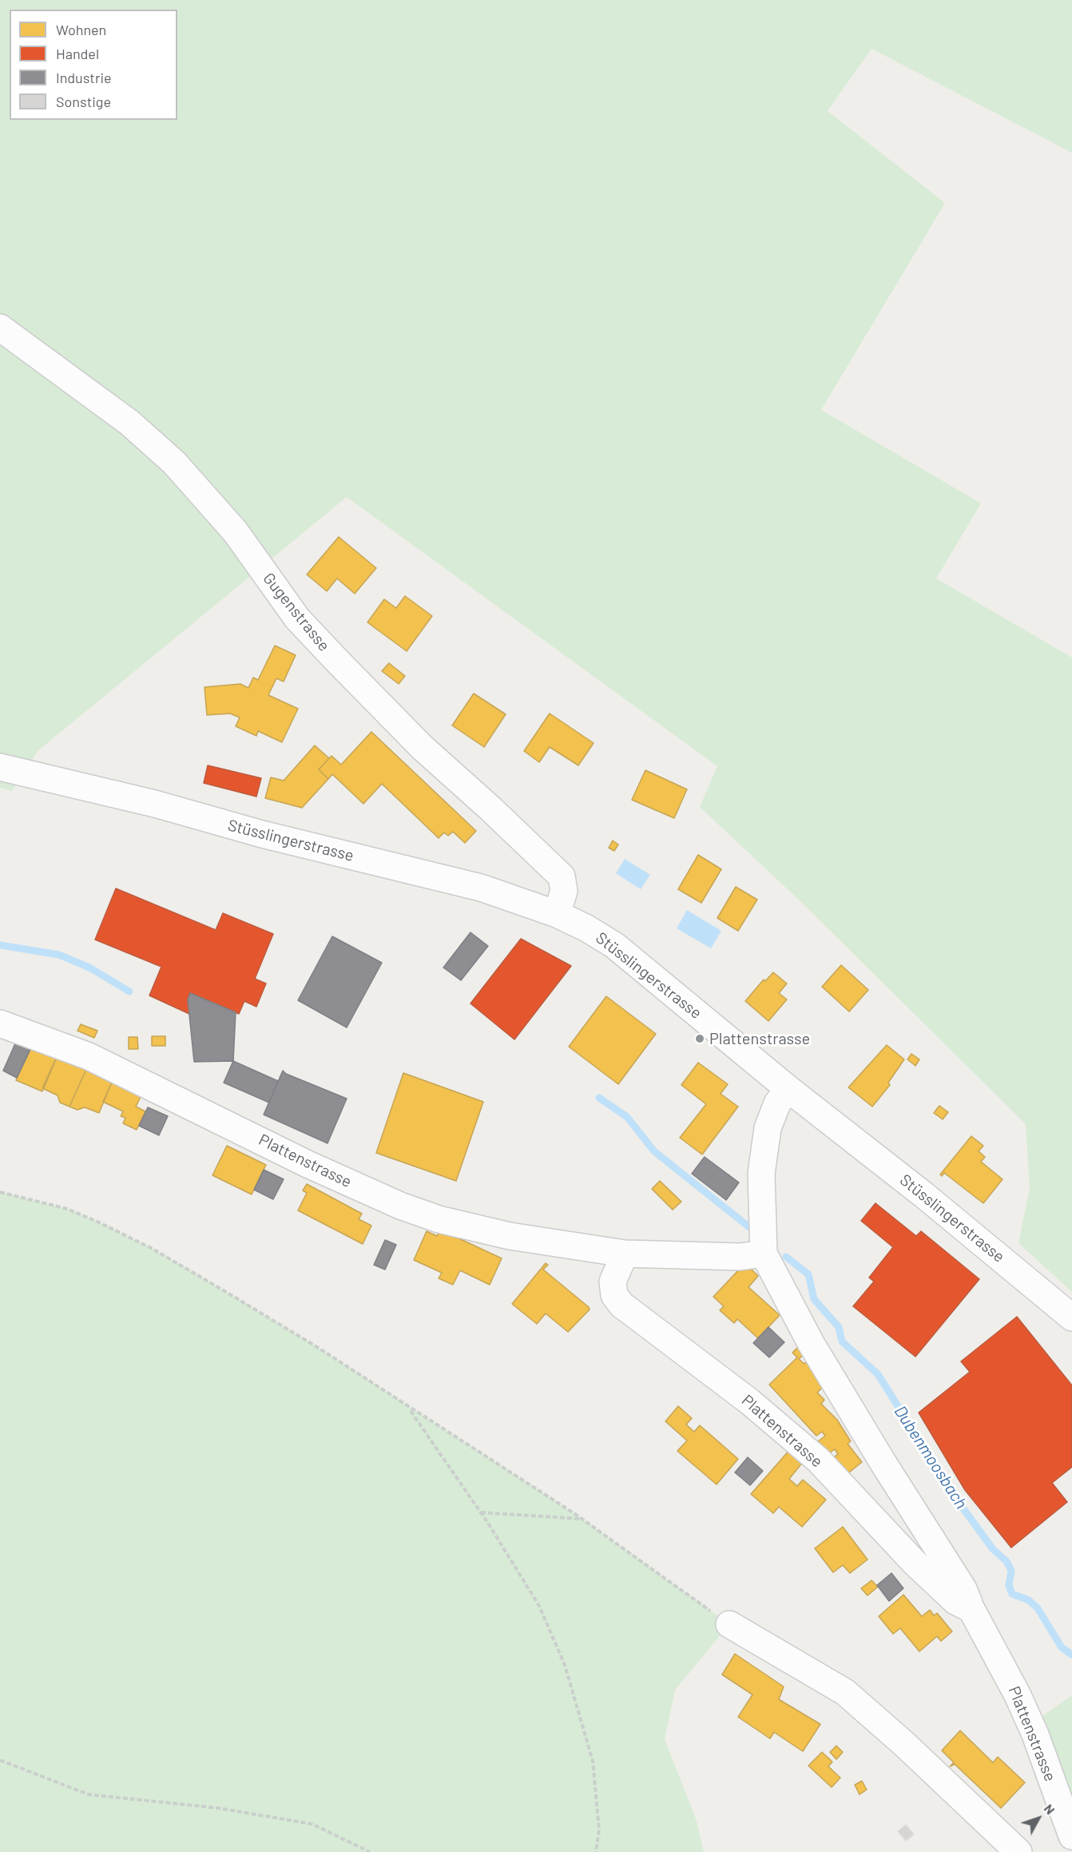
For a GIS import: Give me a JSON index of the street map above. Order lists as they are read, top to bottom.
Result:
{
  "streets": {
    "street": ["Gugenstrasse", "Stüsslingerstrasse", "Plattenstrasse"]
  },
  "crossings": [
    ["Gugenstrasse", "Stüsslingerstrasse"],
    ["Stüsslingerstrasse", "Plattenstrasse"]
  ],
  "water": ["Dubenmoosbach"],
  "places": ["Plattenstrasse"],
  "legend": [
    "Wohnen",
    "Handel",
    "Industrie",
    "Sonstige"
  ],
  "north": "top right"
}
